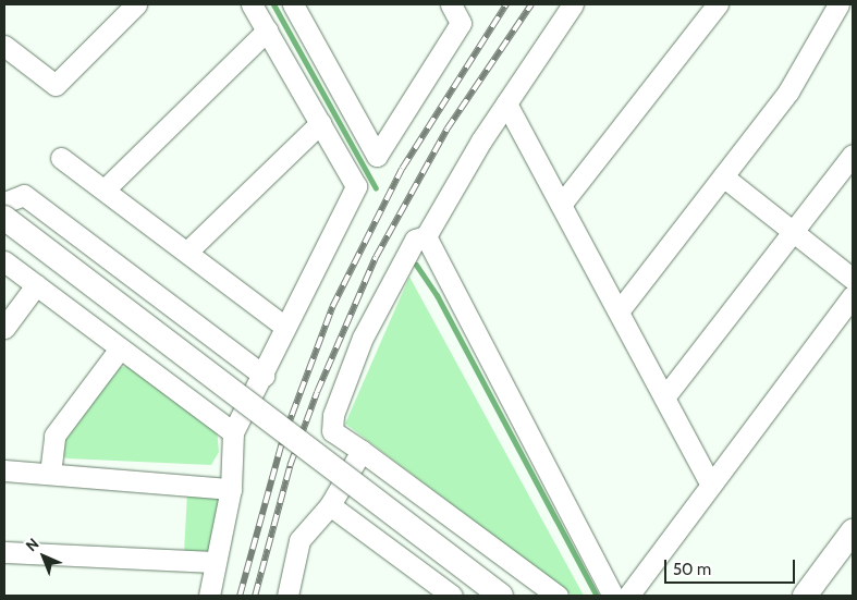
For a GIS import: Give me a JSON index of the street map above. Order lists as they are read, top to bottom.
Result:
{
  "scale_bar": "50 m",
  "north": "top left"
}
